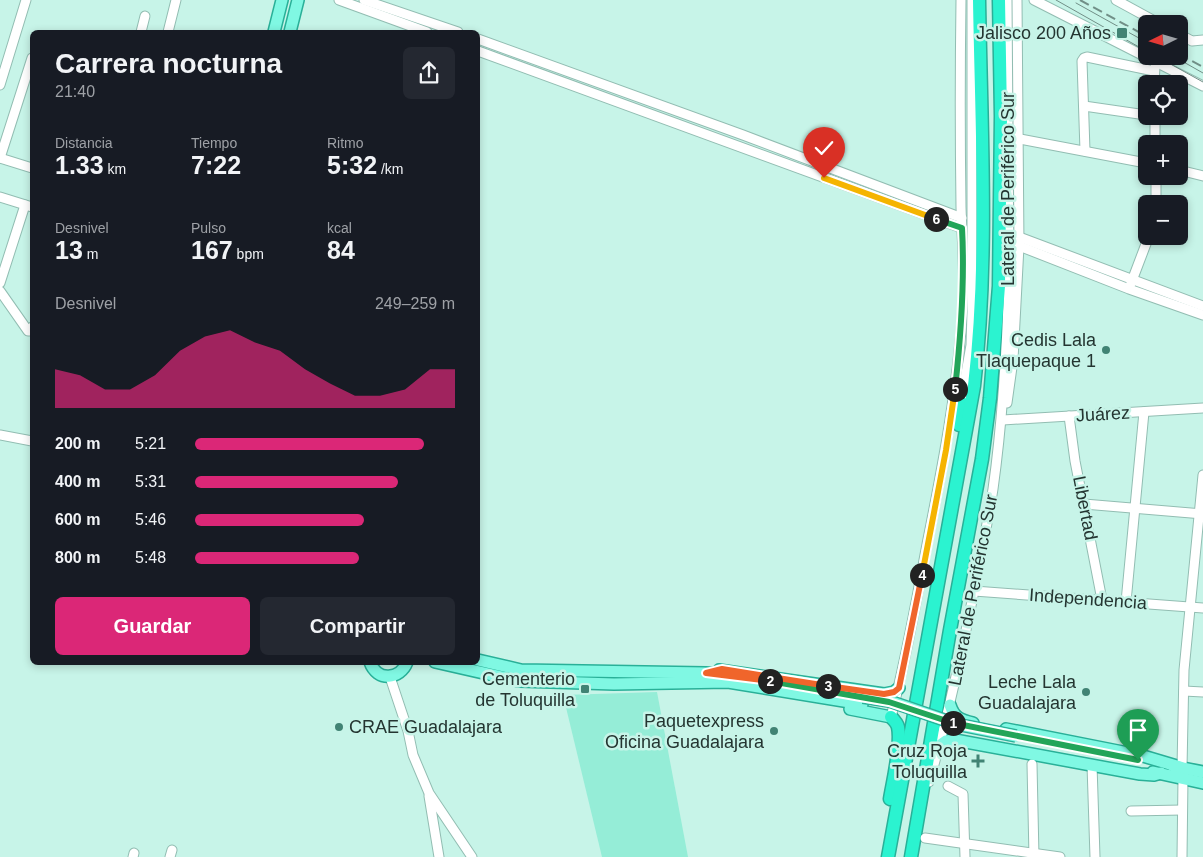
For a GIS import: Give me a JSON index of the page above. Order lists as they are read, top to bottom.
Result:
{
  "streets": {
    "street": [
      "Lateral de Periférico Sur",
      "Juárez",
      "Libertad",
      "Independencia"
    ]
  },
  "crossings": [
    ["Lateral de Periférico Sur", "Independencia"],
    ["Juárez", "Libertad"],
    ["Libertad", "Independencia"]
  ],
  "places": {
    "transit": ["Jalisco 200 Años", "Cementerio de Toluquilla"],
    "other": [
      "Cedis Lala Tlaquepaque 1",
      "Leche Lala Guadalajara",
      "CRAE Guadalajara",
      "Paquetexpress Oficina Guadalajara"
    ],
    "health": ["Cruz Roja Toluquilla"]
  },
  "north": "left",
  "page": {
    "map_buttons": ["+", "−"],
    "heading": ["Carrera nocturna", "21:40"],
    "stats": [
      ["Distancia", "1.33 km"],
      ["Tiempo", "7:22"],
      ["Ritmo", "5:32 /km"],
      ["Desnivel", "13 m"],
      ["Pulso", "167 bpm"],
      ["kcal", "84"]
    ],
    "pins": [
      "6",
      "5",
      "4",
      "2",
      "3",
      "1"
    ],
    "chart": ["Desnivel", "249–259 m"],
    "list": [
      {
        "name": "200 m",
        "note": "5:21"
      },
      {
        "name": "400 m",
        "note": "5:31"
      },
      {
        "name": "600 m",
        "note": "5:46"
      },
      {
        "name": "800 m",
        "note": "5:48"
      }
    ],
    "buttons": ["Guardar", "Compartir"]
  }
}
